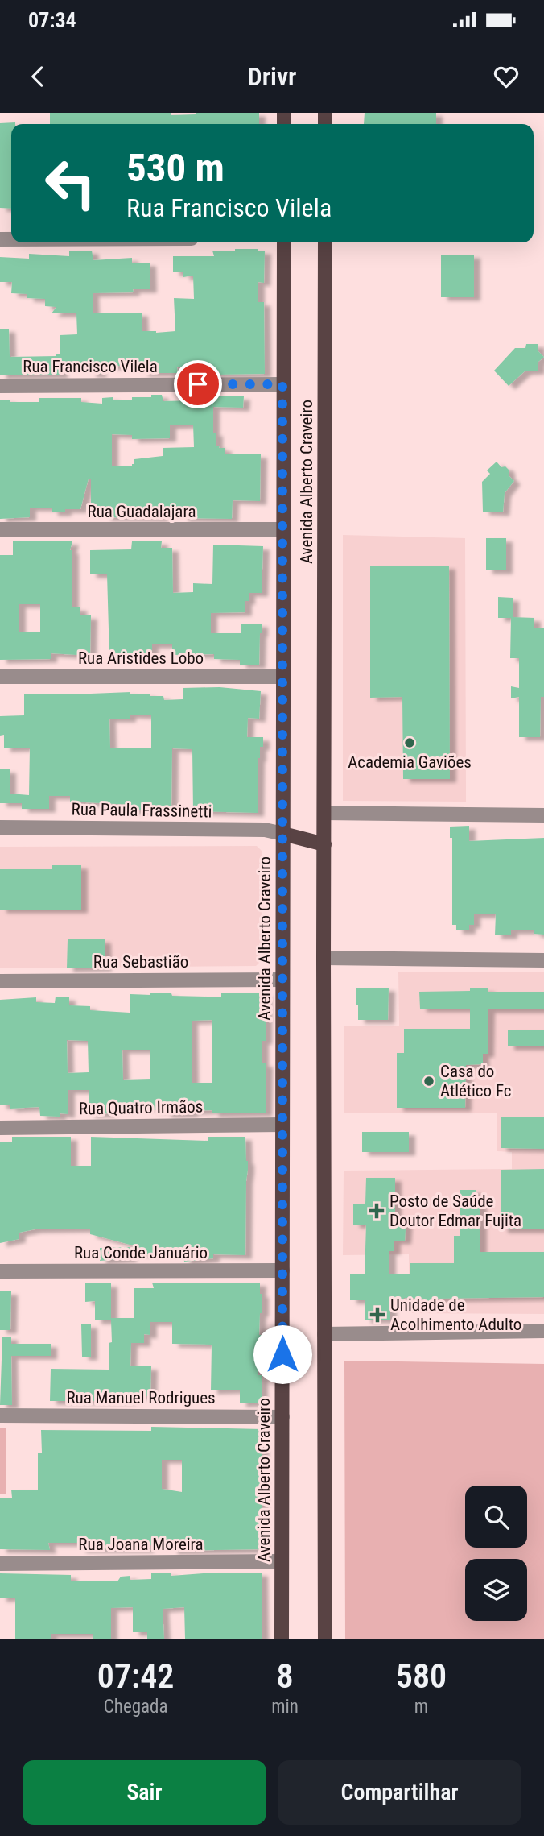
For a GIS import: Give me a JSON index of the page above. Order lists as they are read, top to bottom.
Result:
{
  "streets": {
    "main road": ["Avenida Alberto Craveiro"],
    "street": [
      "Rua Francisco Vilela",
      "Rua Guadalajara",
      "Rua Aristides Lobo",
      "Rua Paula Frassinetti",
      "Rua Sebastião",
      "Rua Quatro Irmãos",
      "Rua Conde Januário",
      "Rua Manuel Rodrigues",
      "Rua Joana Moreira"
    ]
  },
  "crossings": [
    ["Rua Francisco Vilela", "Avenida Alberto Craveiro"],
    ["Avenida Alberto Craveiro", "Rua Guadalajara"],
    ["Avenida Alberto Craveiro", "Rua Aristides Lobo"],
    ["Avenida Alberto Craveiro", "Rua Paula Frassinetti"],
    ["Avenida Alberto Craveiro", "Rua Sebastião"],
    ["Avenida Alberto Craveiro", "Rua Quatro Irmãos"],
    ["Avenida Alberto Craveiro", "Rua Conde Januário"],
    ["Avenida Alberto Craveiro", "Rua Manuel Rodrigues"],
    ["Avenida Alberto Craveiro", "Rua Joana Moreira"]
  ],
  "places": {
    "other": ["Academia Gaviões", "Casa do Atlético Fc"],
    "health": ["Posto de Saúde Doutor Edmar Fujita", "Unidade de Acolhimento Adulto"]
  },
  "page": {
    "status": "07:34",
    "header": "Drivr",
    "turn": ["530 m", "Rua Francisco Vilela"],
    "eta": [
      "07:42",
      "Chegada",
      "8",
      "min",
      "580",
      "m"
    ],
    "buttons": ["Sair", "Compartilhar"]
  }
}
